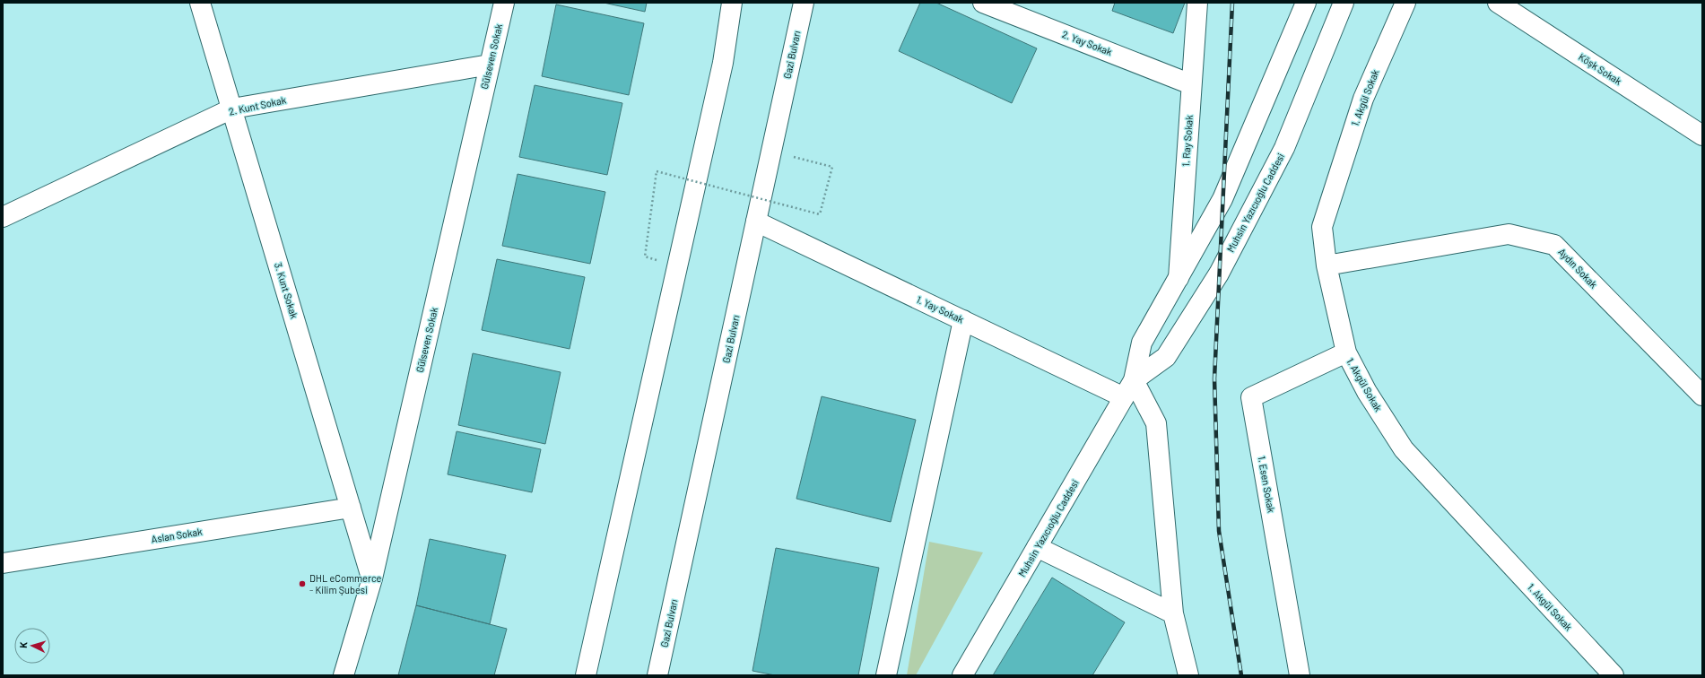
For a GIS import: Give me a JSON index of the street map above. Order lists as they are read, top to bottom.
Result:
{
  "streets": {
    "main road": [
      "2. Yay Sokak",
      "Gazi Bulvarı",
      "Gülseven Sokak",
      "Köşk Sokak",
      "1. Akgül Sokak",
      "2. Kunt Sokak",
      "1. Ray Sokak",
      "Muhsin Yazıcıoğlu Caddesi",
      "Aydın Sokak",
      "3. Kunt Sokak",
      "1. Yay Sokak",
      "1. Esen Sokak",
      "Aslan Sokak"
    ]
  },
  "crossings": [
    ["2. Yay Sokak", "1. Ray Sokak"],
    ["Gazi Bulvarı", "1. Yay Sokak"],
    ["Gülseven Sokak", "2. Kunt Sokak"],
    ["Gülseven Sokak", "3. Kunt Sokak"],
    ["1. Akgül Sokak", "Aydın Sokak"],
    ["1. Akgül Sokak", "1. Esen Sokak"],
    ["2. Kunt Sokak", "3. Kunt Sokak"],
    ["1. Ray Sokak", "Muhsin Yazıcıoğlu Caddesi"],
    ["Muhsin Yazıcıoğlu Caddesi", "1. Yay Sokak"],
    ["3. Kunt Sokak", "Aslan Sokak"]
  ],
  "places": ["DHL eCommerce - Kilim Şubesi"],
  "north": "left"
}
